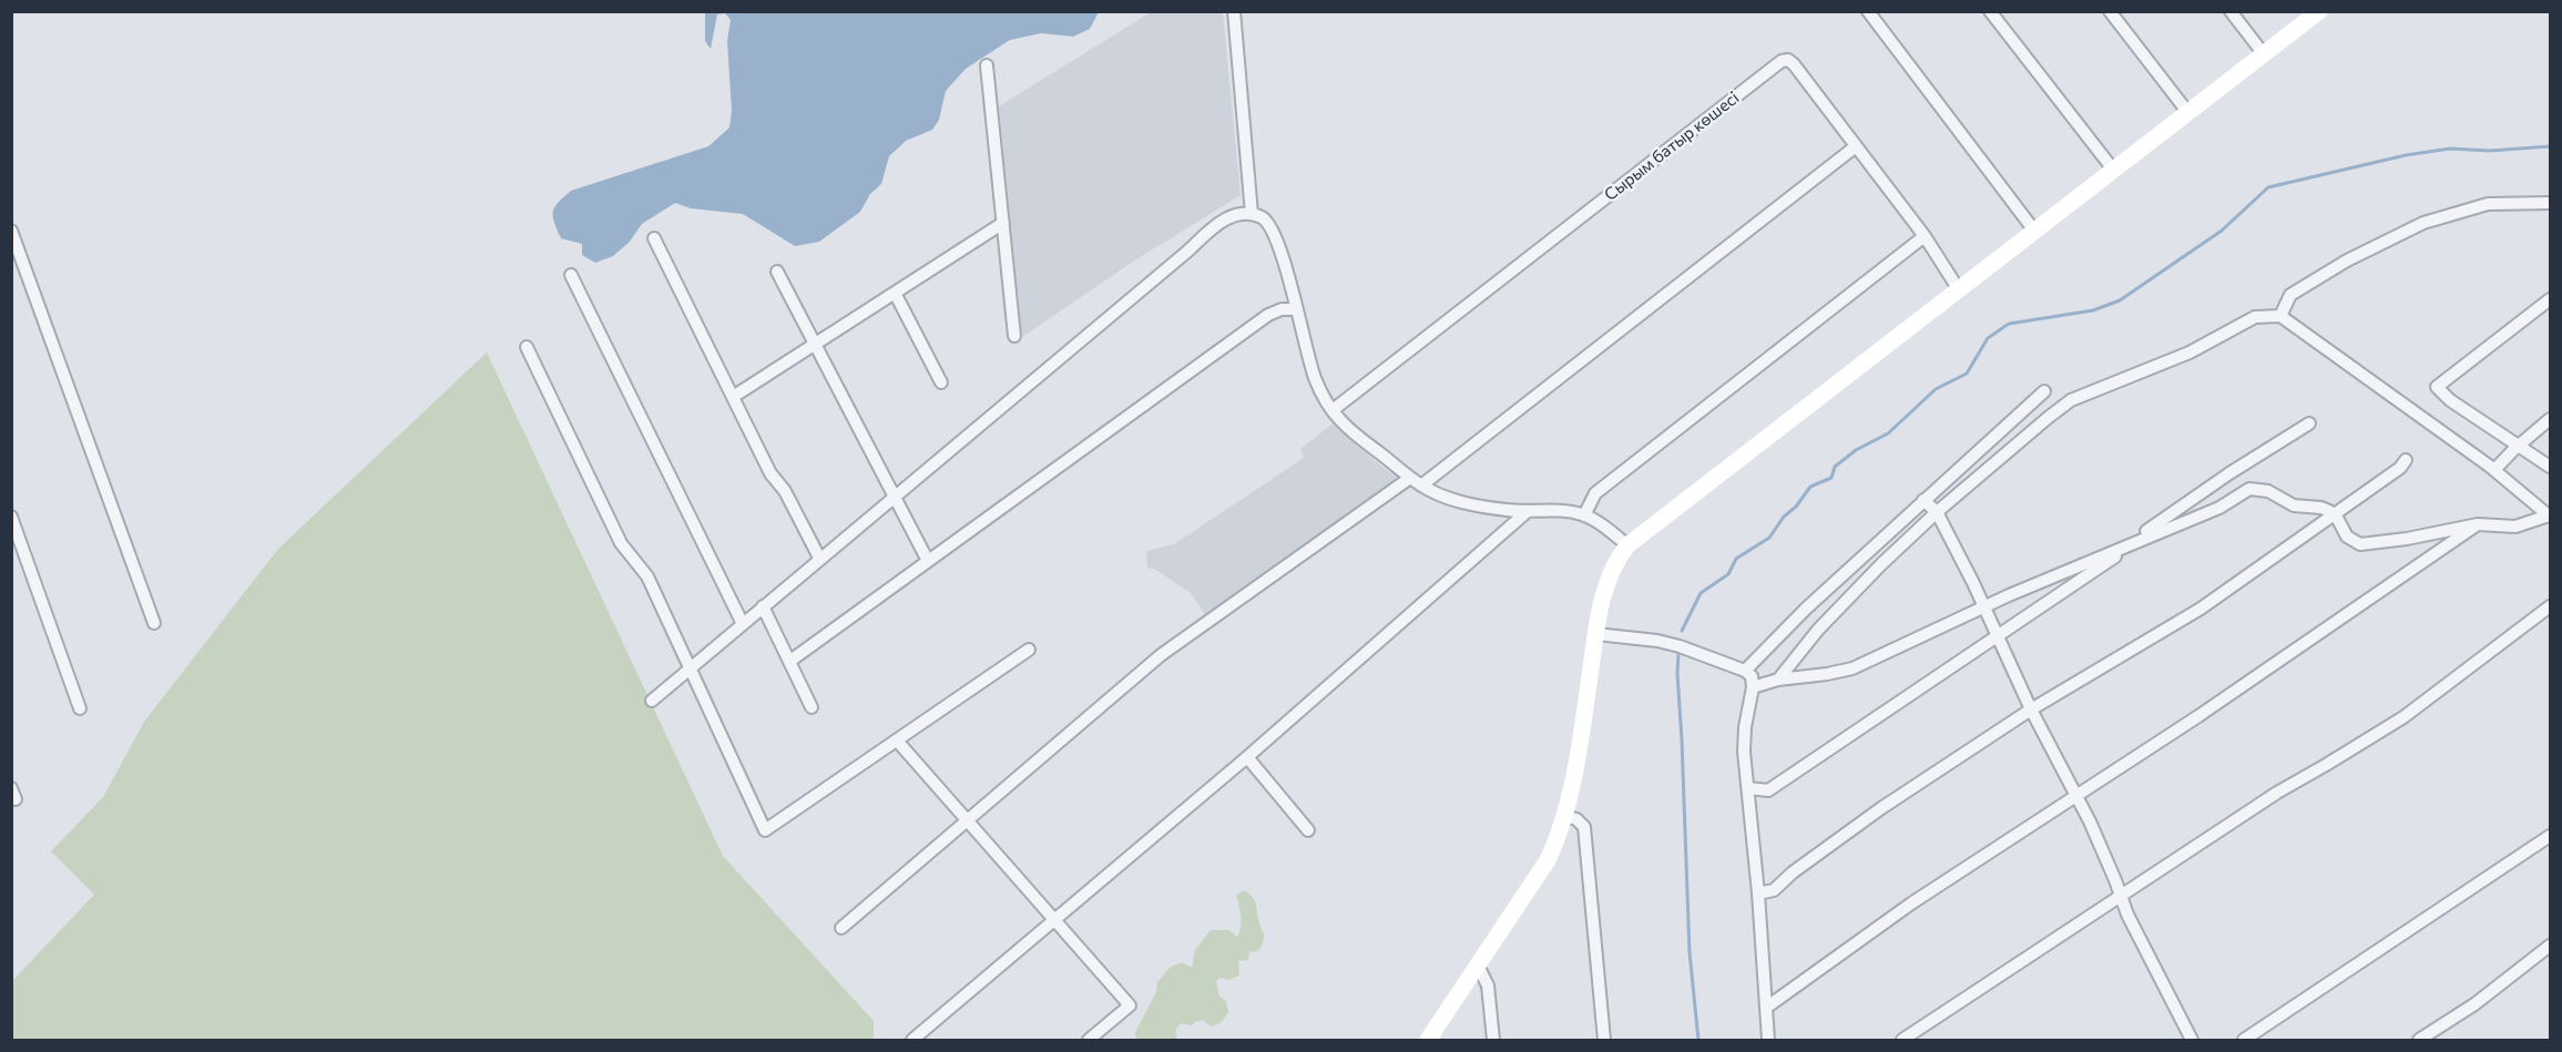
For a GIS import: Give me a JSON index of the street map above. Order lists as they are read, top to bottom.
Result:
{
  "streets": {
    "street": ["Сырым батыр көшесі"]
  }
}
